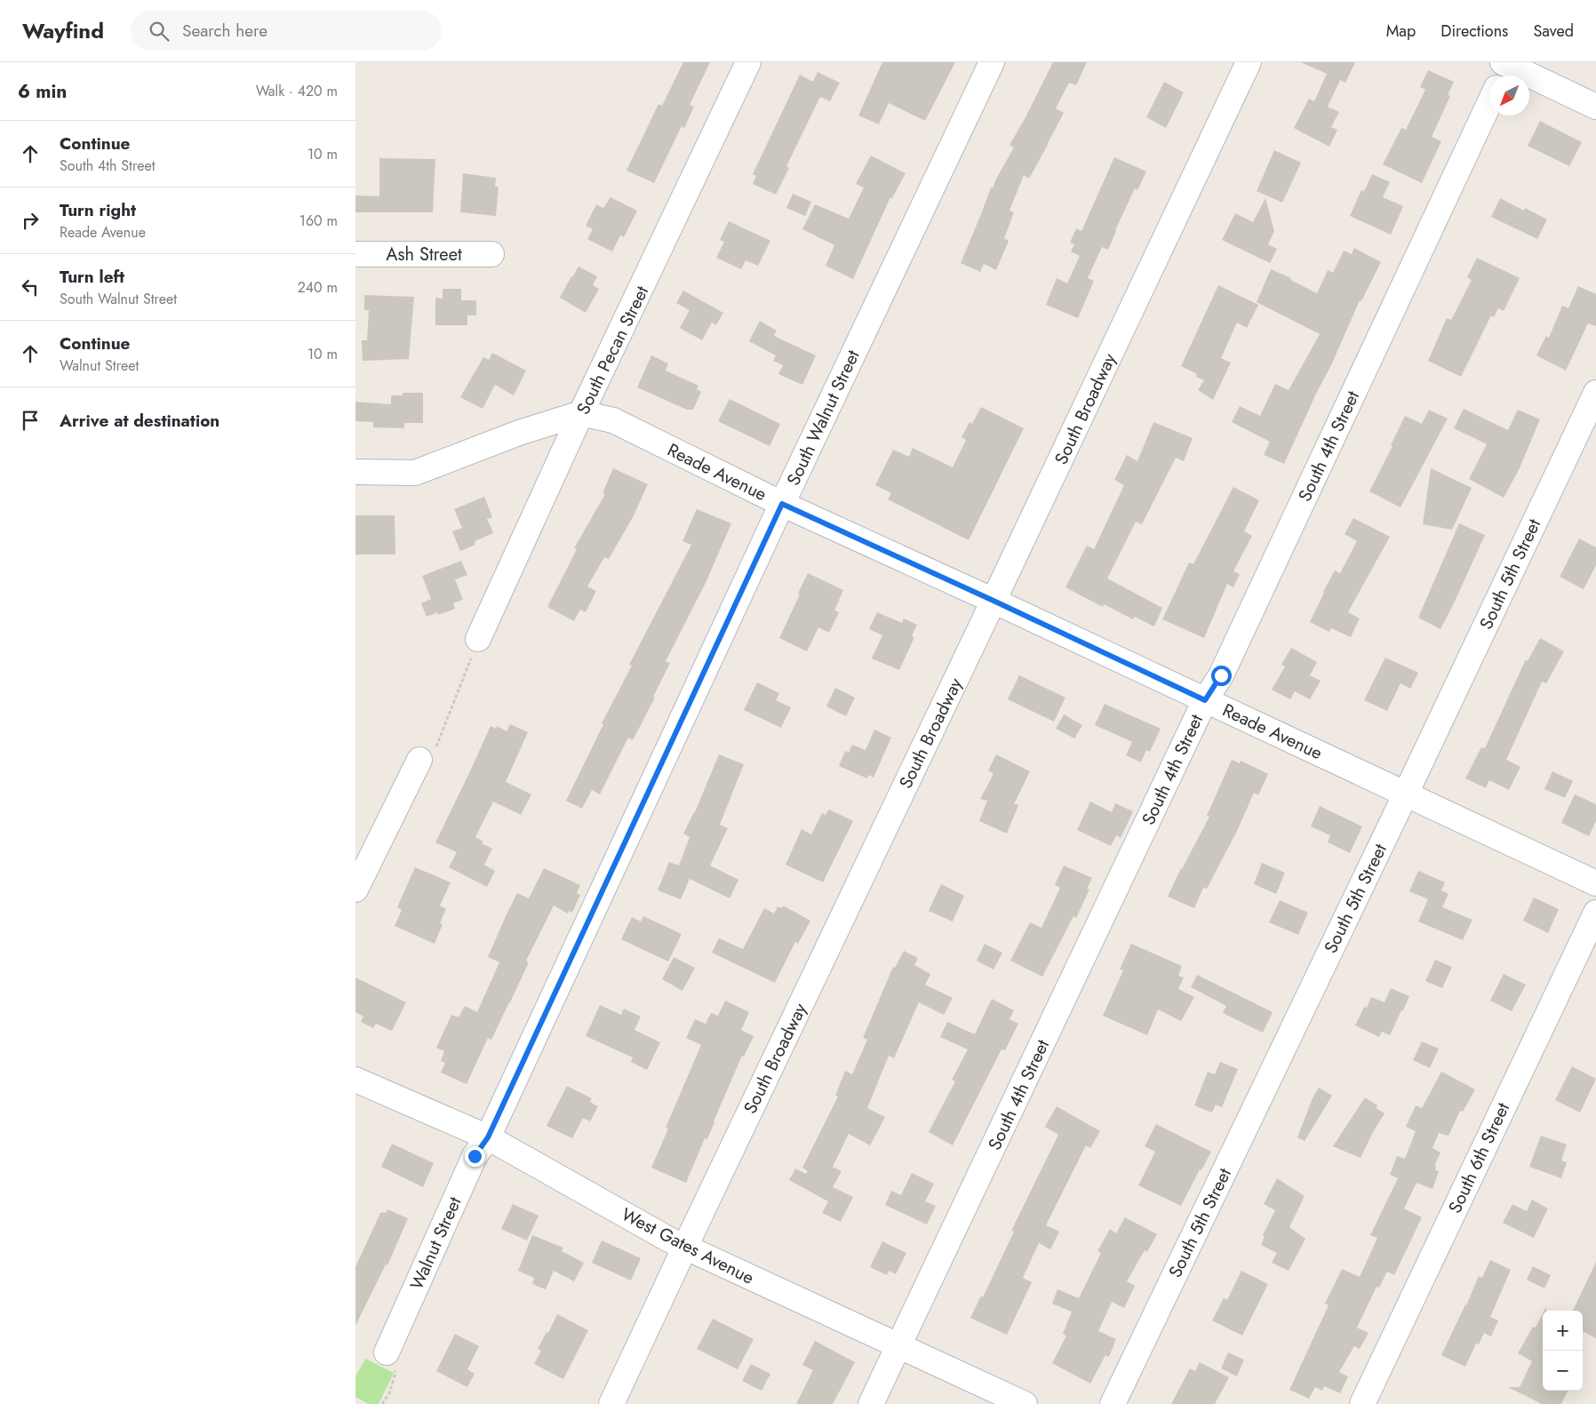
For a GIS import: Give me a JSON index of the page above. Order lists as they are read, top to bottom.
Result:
{
  "streets": {
    "street": [
      "Ash Street",
      "South Pecan Street",
      "South Broadway",
      "South Walnut Street",
      "South 4th Street",
      "Reade Avenue",
      "South 5th Street",
      "South 6th Street",
      "Walnut Street",
      "West Gates Avenue"
    ]
  },
  "crossings": [
    ["South Pecan Street", "Reade Avenue"],
    ["South Broadway", "Reade Avenue"],
    ["South Broadway", "West Gates Avenue"],
    ["South Walnut Street", "Reade Avenue"],
    ["South Walnut Street", "Walnut Street"],
    ["South Walnut Street", "West Gates Avenue"],
    ["South 4th Street", "Reade Avenue"],
    ["South 4th Street", "West Gates Avenue"],
    ["Reade Avenue", "South 5th Street"],
    ["Walnut Street", "West Gates Avenue"]
  ],
  "north": "bottom left",
  "page": {
    "header": "Wayfind",
    "search": "Search here",
    "nav": ["Map", "Directions", "Saved"],
    "heading": ["6 min", "Walk · 420 m"],
    "list": [
      ["Continue", "South 4th Street", "10 m"],
      ["Turn right", "Reade Avenue", "160 m"],
      ["Turn left", "South Walnut Street", "240 m"],
      ["Continue", "Walnut Street", "10 m"],
      "Arrive at destination"
    ],
    "map_buttons": ["+", "−"]
  }
}
